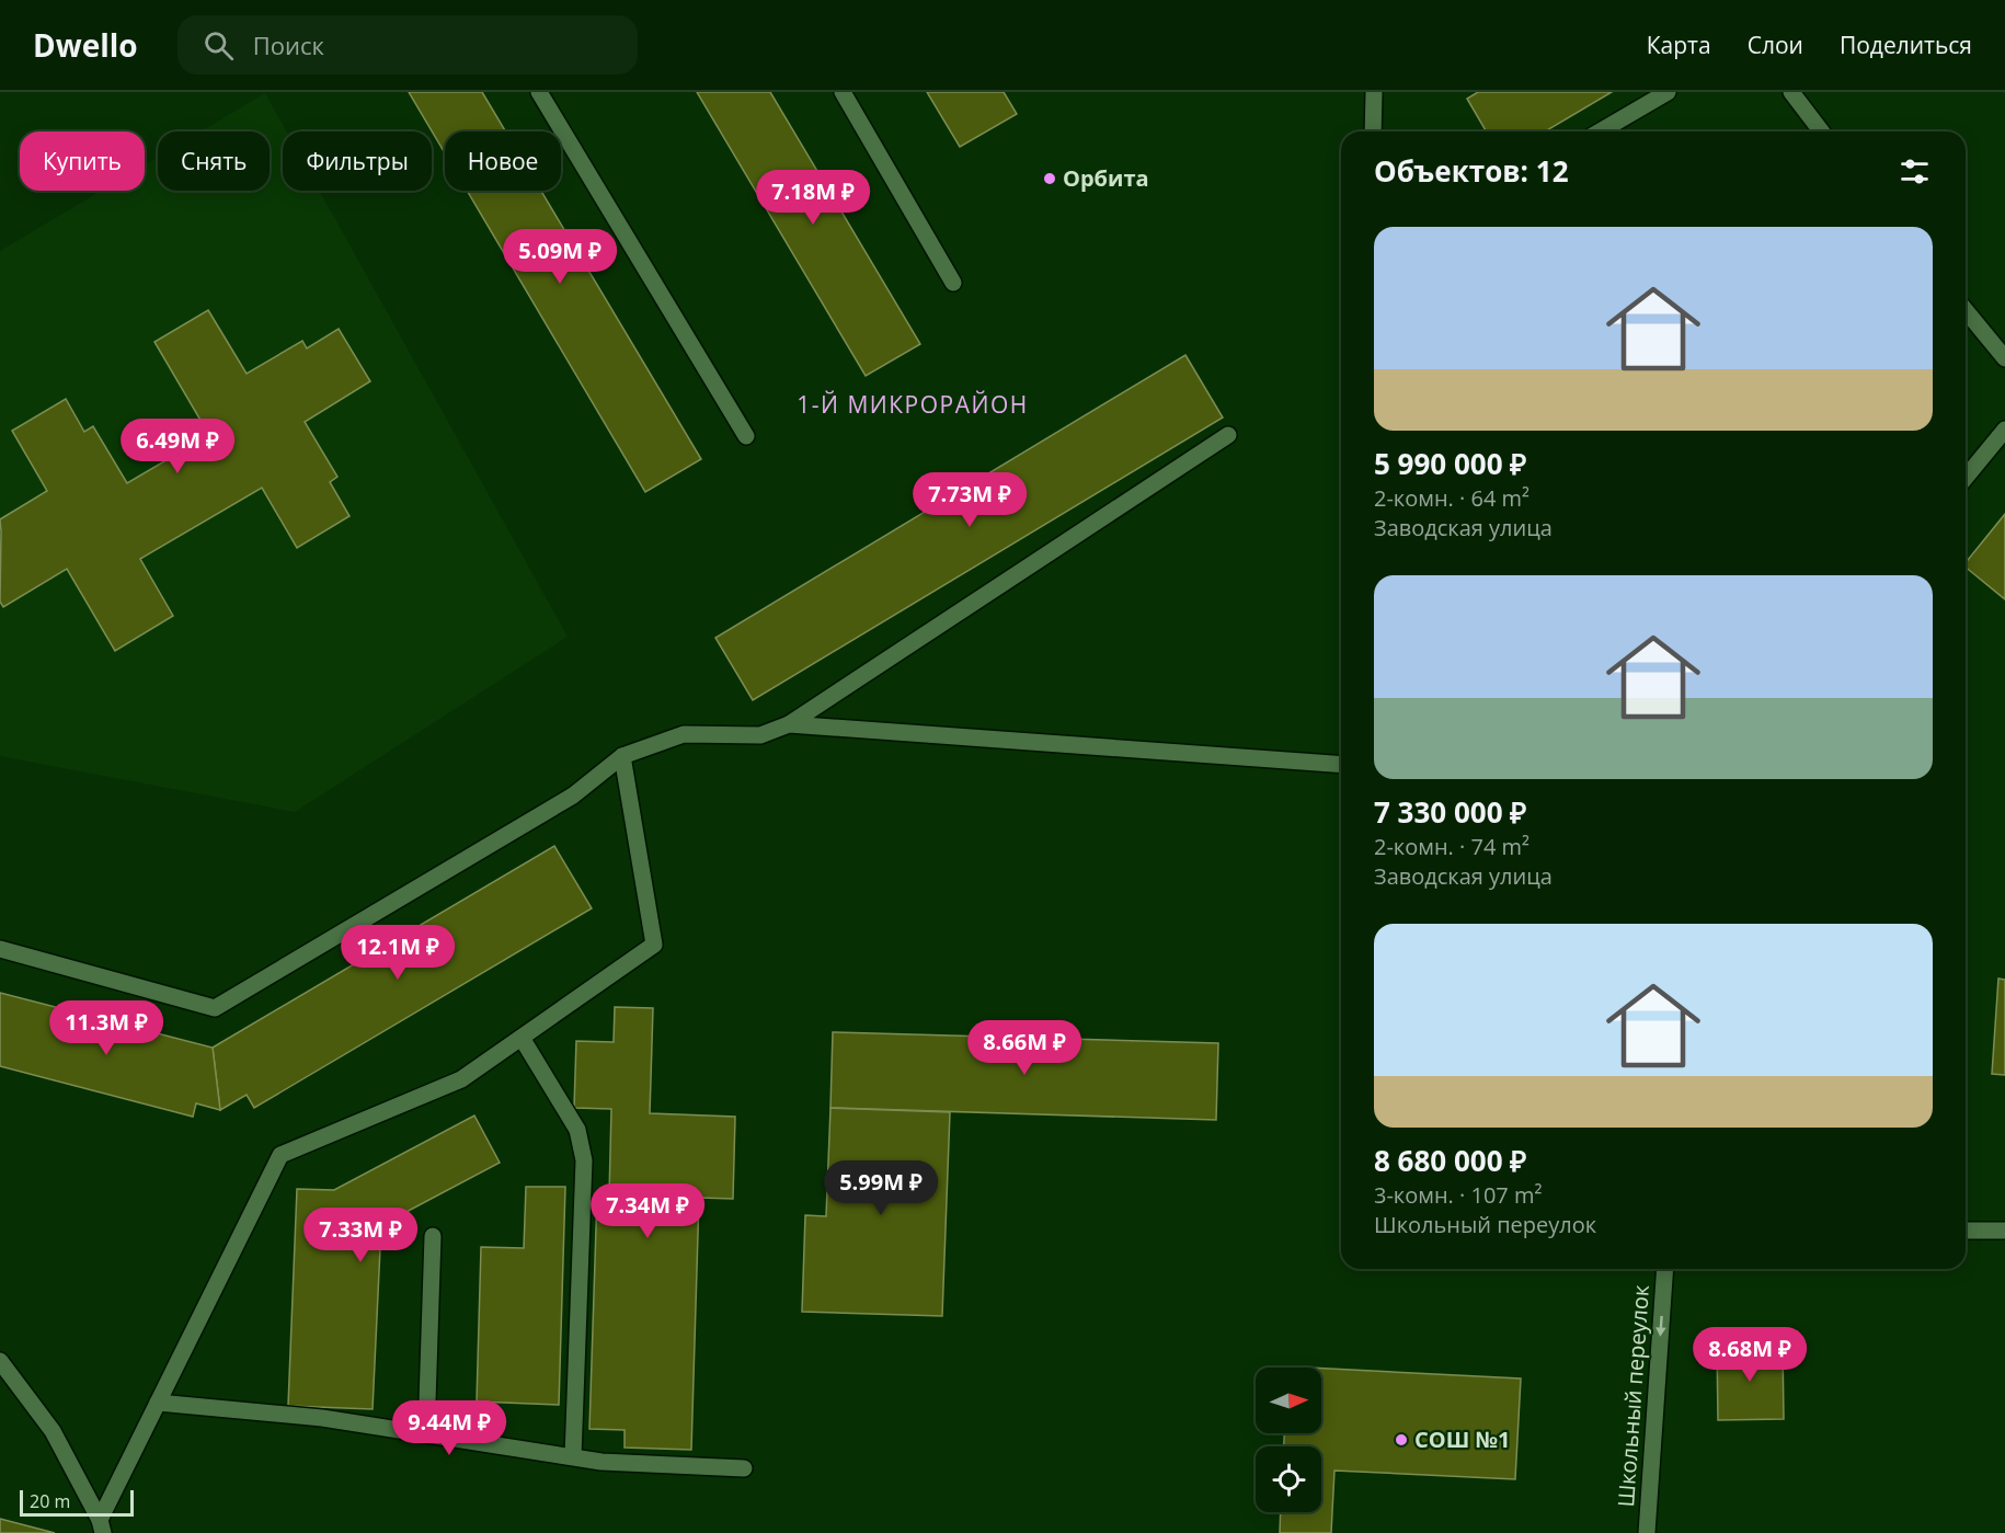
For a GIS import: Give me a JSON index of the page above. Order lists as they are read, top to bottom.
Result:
{
  "streets": {
    "street": ["Школьный переулок"]
  },
  "one_way": ["Школьный переулок"],
  "districts": ["1-Й МИКРОРАЙОН"],
  "places": ["Орбита", "СОШ №1"],
  "scale_bar": "20 m",
  "north": "right",
  "page": {
    "header": "Dwello",
    "search": "Поиск",
    "nav": ["Карта", "Слои", "Поделиться"],
    "chip": [
      "Купить",
      "Снять",
      "Фильтры",
      "Новое"
    ],
    "heading": "Объектов: 12",
    "price": [
      "7.18M ₽",
      "5.09M ₽",
      "6.49M ₽",
      "7.73M ₽",
      "12.1M ₽",
      "11.3M ₽",
      "8.66M ₽",
      "5.99M ₽",
      "7.34M ₽",
      "7.33M ₽",
      "8.68M ₽",
      "9.44M ₽"
    ],
    "list": [
      {
        "name": "5 990 000 ₽",
        "note": "2-комн. · 64 m² · Заводская улица"
      },
      {
        "name": "7 330 000 ₽",
        "note": "2-комн. · 74 m² · Заводская улица"
      },
      {
        "name": "8 680 000 ₽",
        "note": "3-комн. · 107 m² · Школьный переулок"
      }
    ],
    "scale": "20 m"
  }
}
